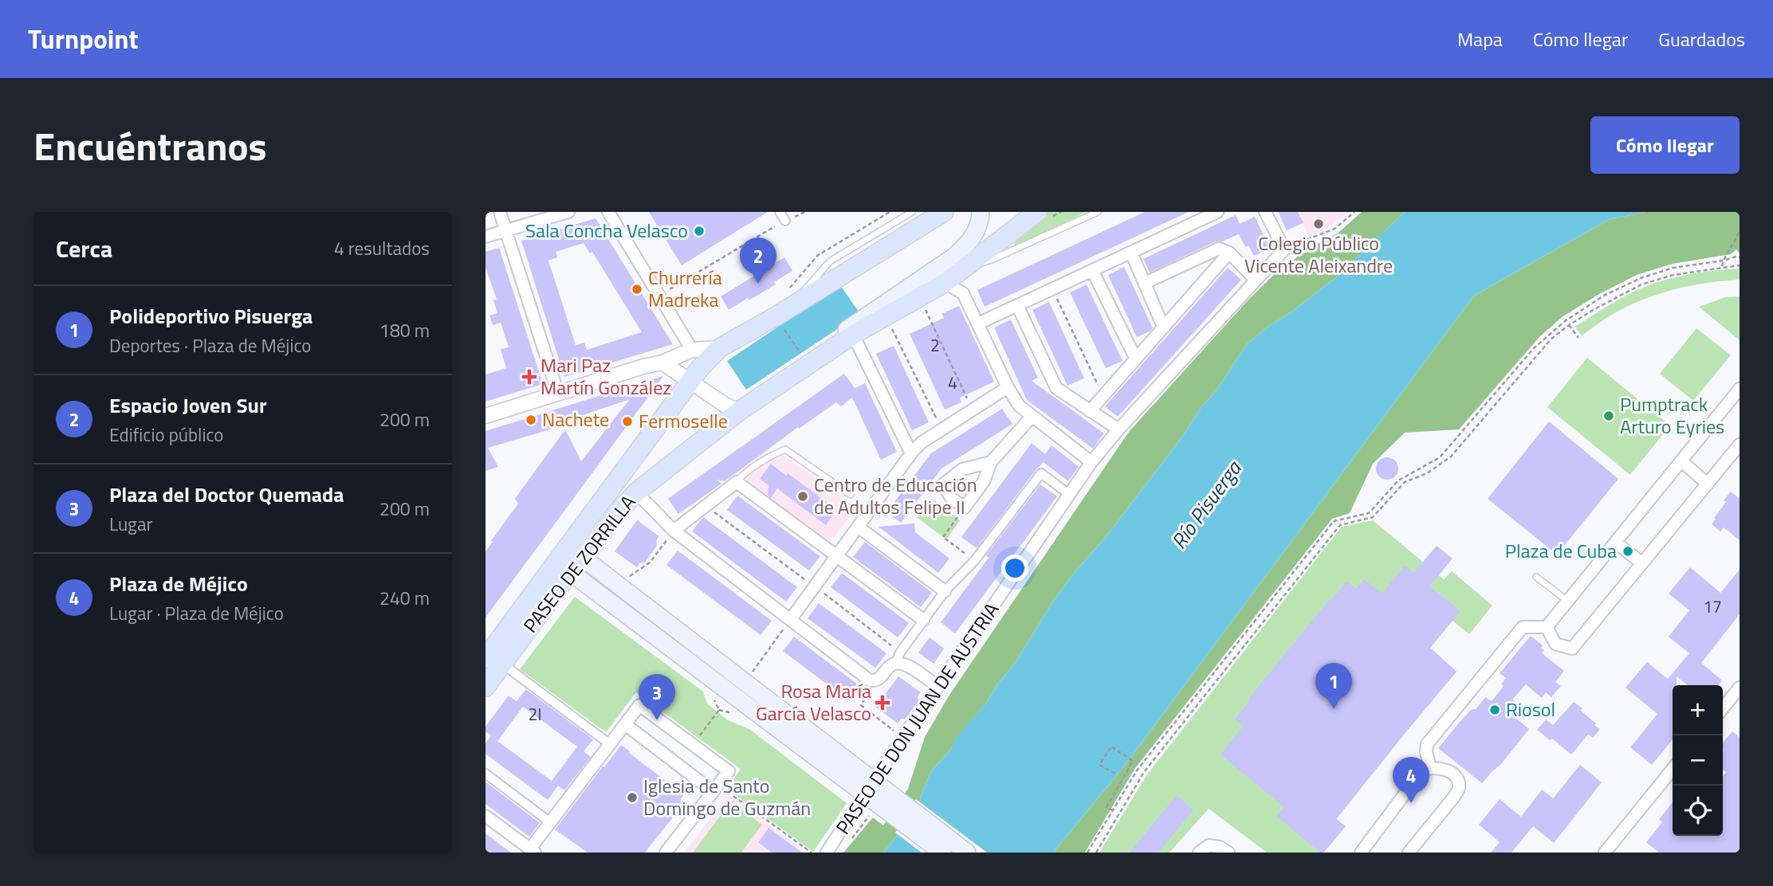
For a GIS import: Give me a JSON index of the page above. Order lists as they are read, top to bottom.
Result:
{
  "streets": {
    "main road": ["PASEO DE ZORRILLA"],
    "street": ["PASEO DE DON JUAN DE AUSTRIA"]
  },
  "water": ["Río Pisuerga"],
  "places": {
    "other": [
      "Colegio Público Vicente Aleixandre",
      "Sala Concha Velasco",
      "Churrería Madreka",
      "Pumptrack Arturo Eyries",
      "Nachete",
      "Fermoselle",
      "Centro de Educación de Adultos Felipe II",
      "Plaza de Cuba",
      "Riosol",
      "Iglesia de Santo Domingo de Guzmán"
    ],
    "health": ["Mari Paz Martín González", "Rosa María García Velasco"]
  },
  "house_numbers": [
    "2",
    "4",
    "17",
    "2I"
  ],
  "page": {
    "header": "Turnpoint",
    "nav": ["Mapa", "Cómo llegar", "Guardados"],
    "title": "Encuéntranos",
    "buttons": "Cómo llegar",
    "heading": ["Cerca", "4 resultados"],
    "pins": [
      "2",
      "1",
      "3",
      "4"
    ],
    "list": [
      {
        "mark": "1",
        "name": "Polideportivo Pisuerga",
        "note": "Deportes · Plaza de Méjico",
        "value": "180 m"
      },
      {
        "mark": "2",
        "name": "Espacio Joven Sur",
        "note": "Edificio público",
        "value": "200 m"
      },
      {
        "mark": "3",
        "name": "Plaza del Doctor Quemada",
        "note": "Lugar",
        "value": "200 m"
      },
      {
        "mark": "4",
        "name": "Plaza de Méjico",
        "note": "Lugar · Plaza de Méjico",
        "value": "240 m"
      }
    ],
    "map_buttons": ["+", "−"]
  }
}
